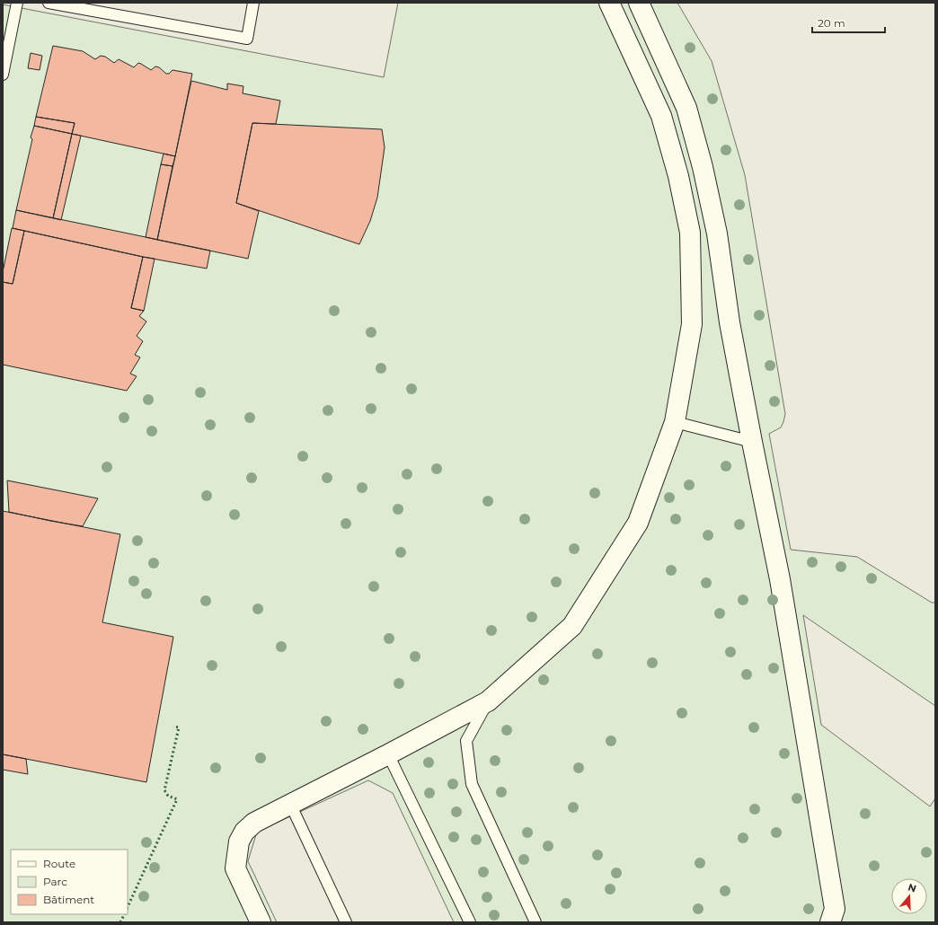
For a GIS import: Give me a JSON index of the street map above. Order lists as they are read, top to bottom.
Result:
{
  "legend": ["Route", "Parc", "Bâtiment"],
  "scale_bar": "20 m",
  "north": "top"
}
